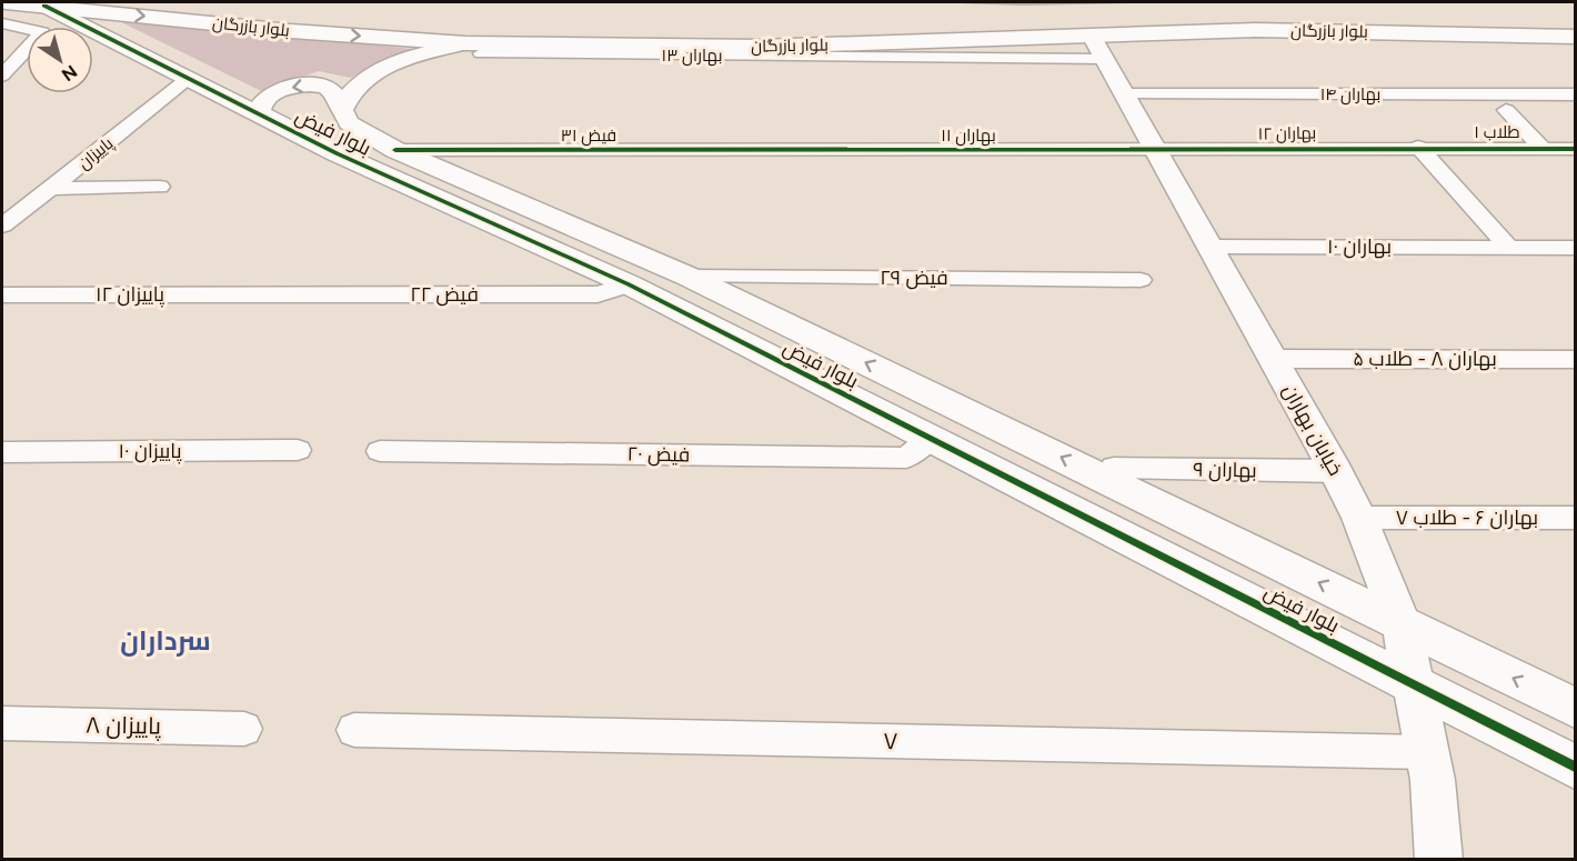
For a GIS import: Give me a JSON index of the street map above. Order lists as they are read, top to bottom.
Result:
{
  "streets": {
    "main road": ["بلوار بازرگان"],
    "street": [
      "بهاران ۱۳",
      "بهاران ۱۴",
      "بلوار فیض",
      "طلاب ۱",
      "بهاران ۱۲",
      "فیض ۳۱",
      "بهاران ۱۱",
      "پاییزان",
      "بهاران ۱۰",
      "فیض ۲۹",
      "پاییزان ۱۲",
      "فیض ۲۲",
      "بهاران ۸ - طلاب ۵",
      "خیابان بهاران",
      "پاییزان ۱۰",
      "فیض ۲۰",
      "بهاران ۹",
      "بهاران ۶ - طلاب ۷",
      "پاییزان ۸",
      "۷"
    ]
  },
  "crossings": [
    ["بلوار بازرگان", "بهاران ۱۳"],
    ["بلوار بازرگان", "بلوار فیض"],
    ["بلوار بازرگان", "خیابان بهاران"],
    ["بهاران ۱۳", "بلوار فیض"],
    ["بهاران ۱۳", "خیابان بهاران"],
    ["بهاران ۱۴", "خیابان بهاران"],
    ["بلوار فیض", "فیض ۳۱"],
    ["بلوار فیض", "پاییزان"],
    ["بلوار فیض", "فیض ۲۹"],
    ["بلوار فیض", "فیض ۲۲"],
    ["بلوار فیض", "خیابان بهاران"],
    ["بلوار فیض", "فیض ۲۰"],
    ["طلاب ۱", "بهاران ۱۲"],
    ["بهاران ۱۲", "بهاران ۱۱"],
    ["بهاران ۱۲", "خیابان بهاران"],
    ["فیض ۳۱", "بهاران ۱۱"],
    ["بهاران ۱۱", "خیابان بهاران"],
    ["بهاران ۱۰", "خیابان بهاران"],
    ["پاییزان ۱۲", "فیض ۲۲"],
    ["بهاران ۸ - طلاب ۵", "خیابان بهاران"],
    ["خیابان بهاران", "بهاران ۹"],
    ["خیابان بهاران", "بهاران ۶ - طلاب ۷"],
    ["خیابان بهاران", "۷"]
  ],
  "districts": ["سرداران"],
  "north": "bottom right"
}
